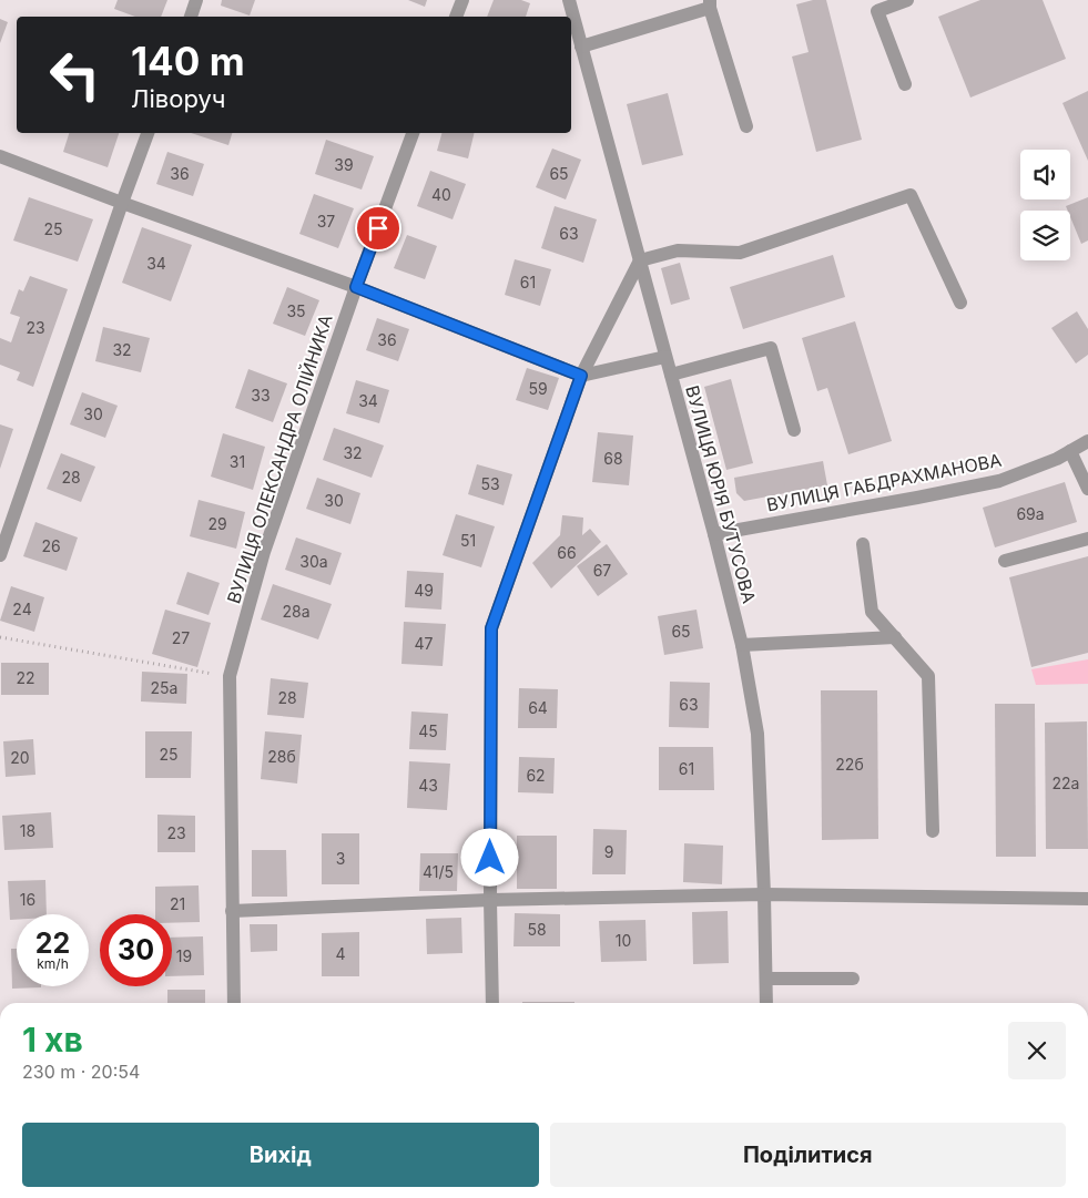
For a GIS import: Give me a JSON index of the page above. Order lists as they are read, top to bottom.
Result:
{
  "streets": {
    "street": ["ВУЛИЦЯ ОЛЕКСАНДРА ОЛІЙНИКА", "ВУЛИЦЯ ГАБДРАХМАНОВА", "ВУЛИЦЯ ЮРІЯ БУТУСОВА"]
  },
  "crossings": [
    ["ВУЛИЦЯ ГАБДРАХМАНОВА", "ВУЛИЦЯ ЮРІЯ БУТУСОВА"]
  ],
  "house_numbers": [
    "39",
    "36",
    "65",
    "40",
    "37",
    "25",
    "63",
    "34",
    "61",
    "35",
    "23",
    "36",
    "32",
    "59",
    "33",
    "34",
    "30",
    "32",
    "68",
    "31",
    "28",
    "53",
    "30",
    "69а",
    "29",
    "51",
    "26",
    "66",
    "30а",
    "67",
    "49",
    "24",
    "28а",
    "65",
    "27",
    "47",
    "22",
    "25а",
    "28",
    "63",
    "64",
    "45",
    "25",
    "28б",
    "20",
    "22б",
    "61",
    "62",
    "22а",
    "43",
    "18",
    "23",
    "9",
    "3",
    "41/5",
    "16",
    "21",
    "58",
    "10",
    "4",
    "19"
  ],
  "page": {
    "turn": ["140 m", "Ліворуч"],
    "speed": "22 km/h",
    "limit": "30",
    "heading": ["1 хв", "230 m · 20:54"],
    "buttons": ["Вихід", "Поділитися"]
  }
}
